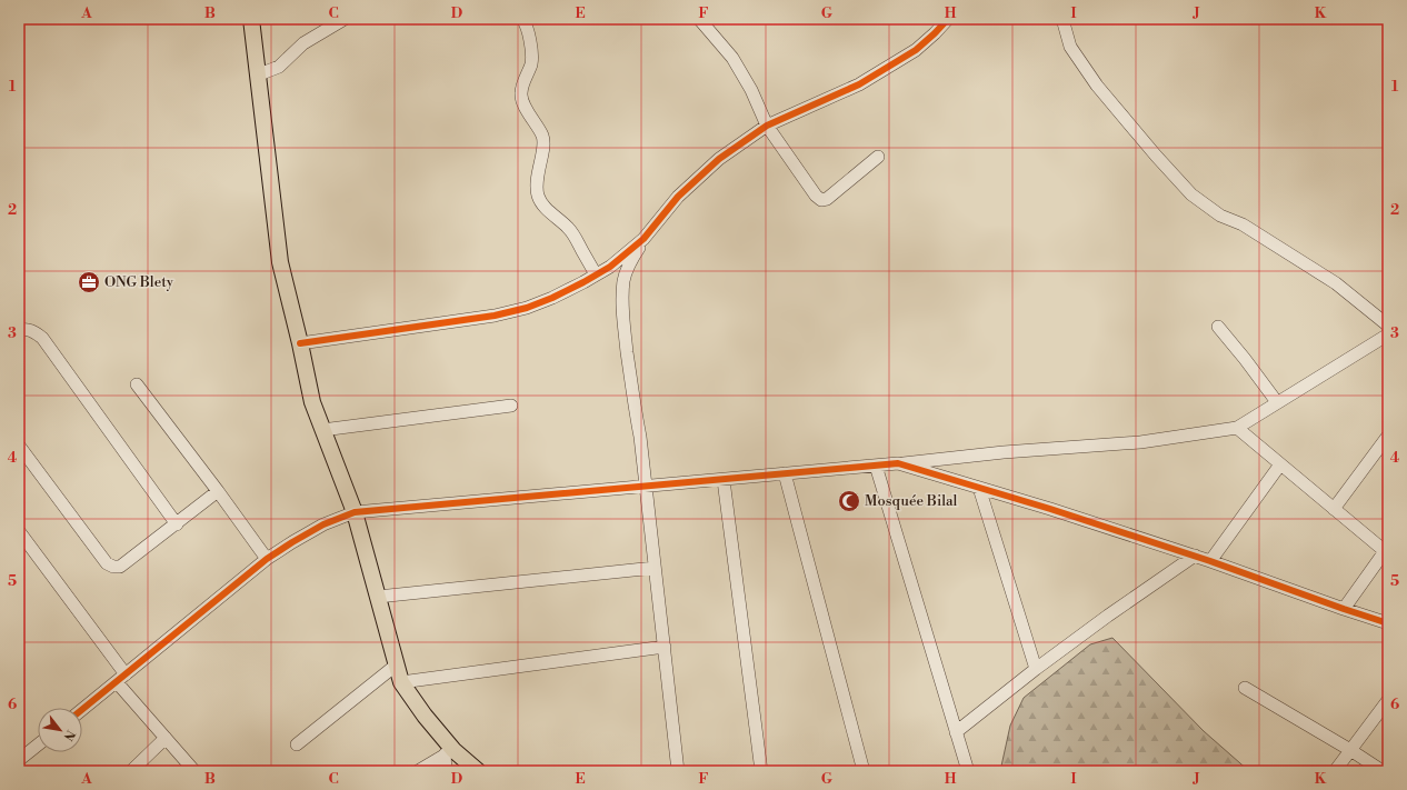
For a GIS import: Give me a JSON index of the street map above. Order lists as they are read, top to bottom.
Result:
{
  "places": {
    "office": ["ONG Blety"],
    "mosque": ["Mosquée Bilal"]
  },
  "north": "bottom right",
  "grid": {
    "columns": [
      "A",
      "B",
      "C",
      "D",
      "E",
      "F",
      "G",
      "H",
      "I",
      "J",
      "K"
    ],
    "rows": [
      "1",
      "2",
      "3",
      "4",
      "5",
      "6"
    ]
  }
}
